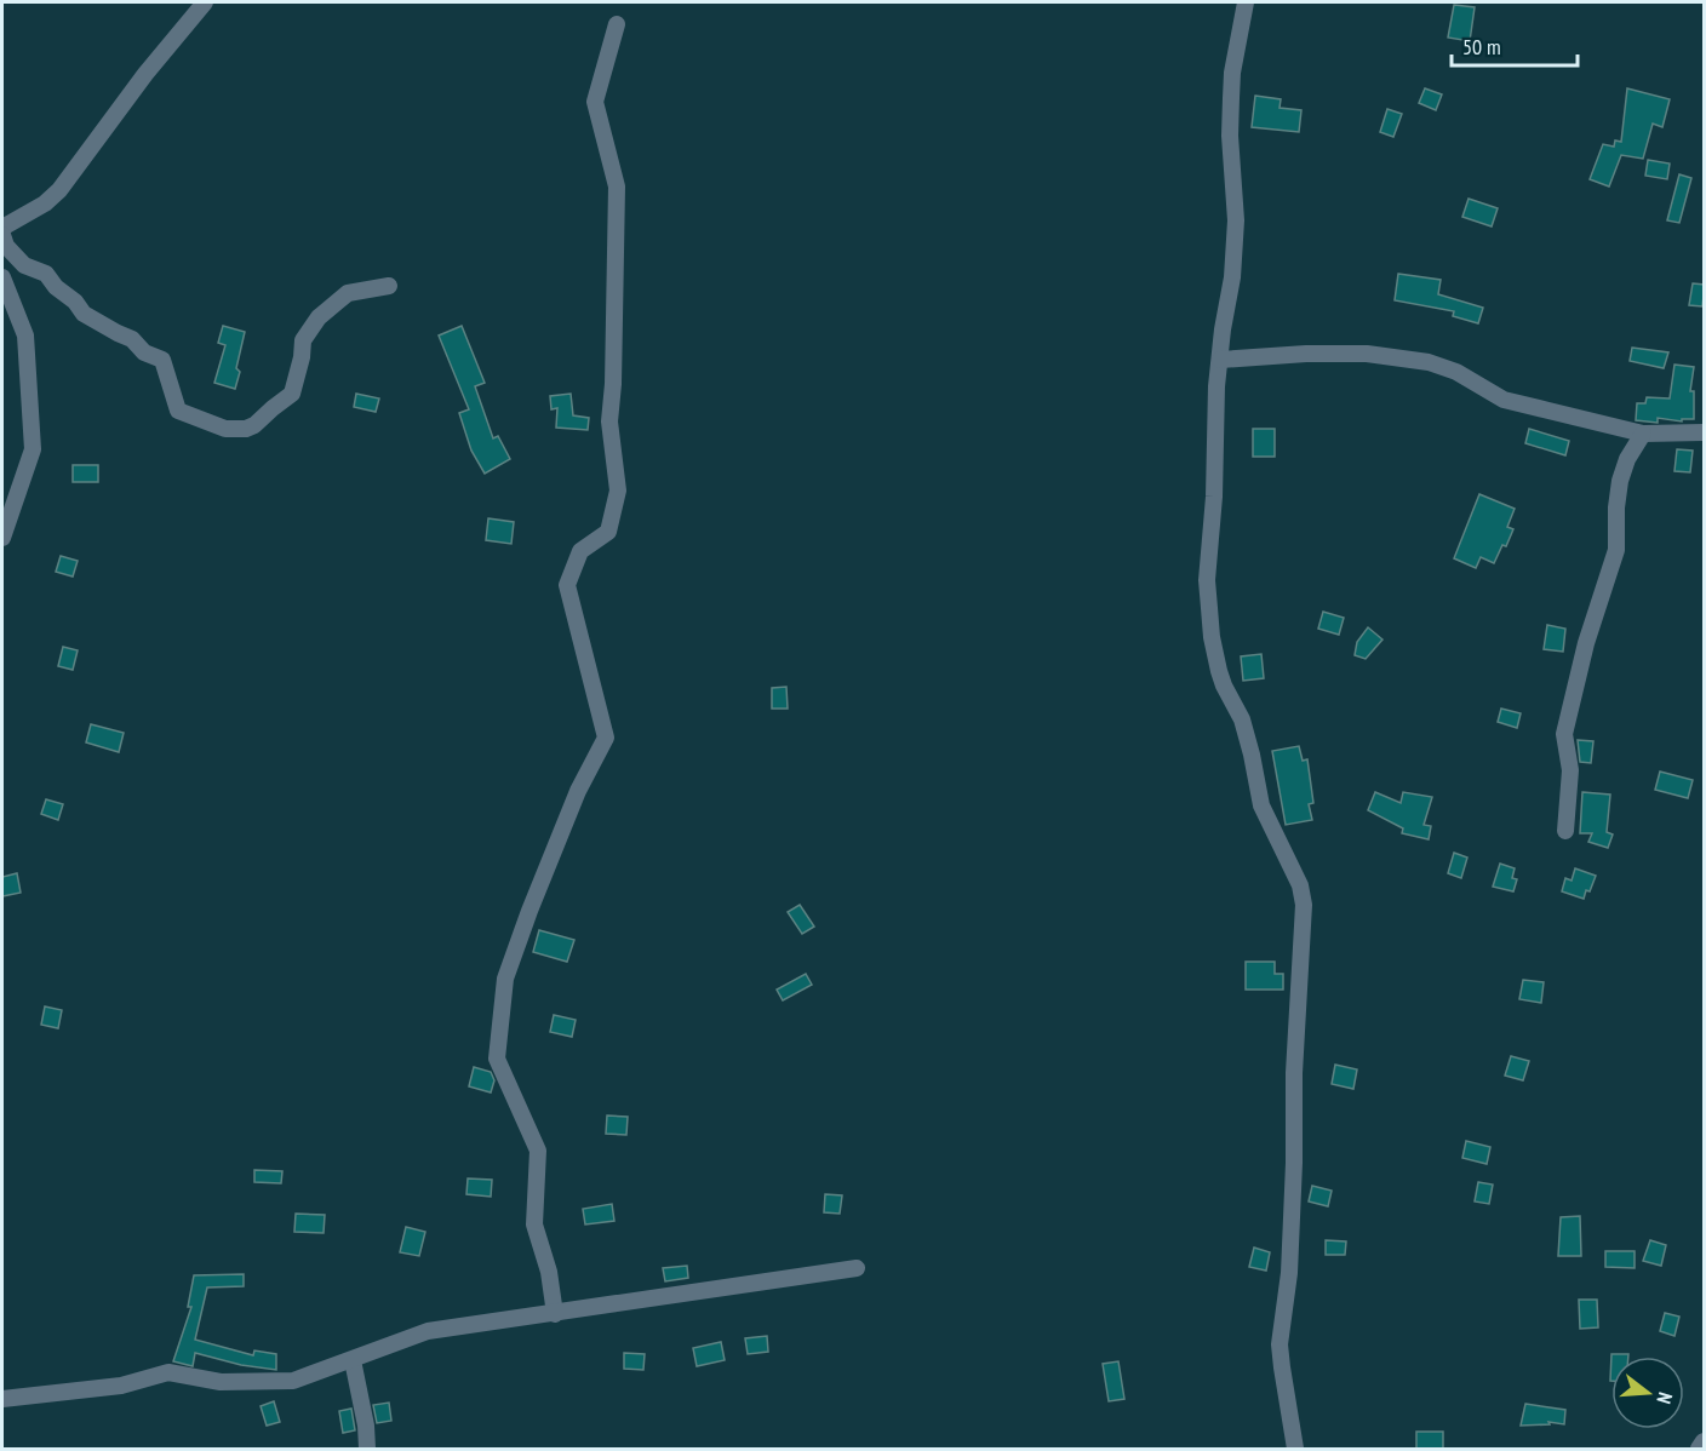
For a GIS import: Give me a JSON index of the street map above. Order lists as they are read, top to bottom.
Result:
{
  "scale_bar": "50 m",
  "north": "right"
}
